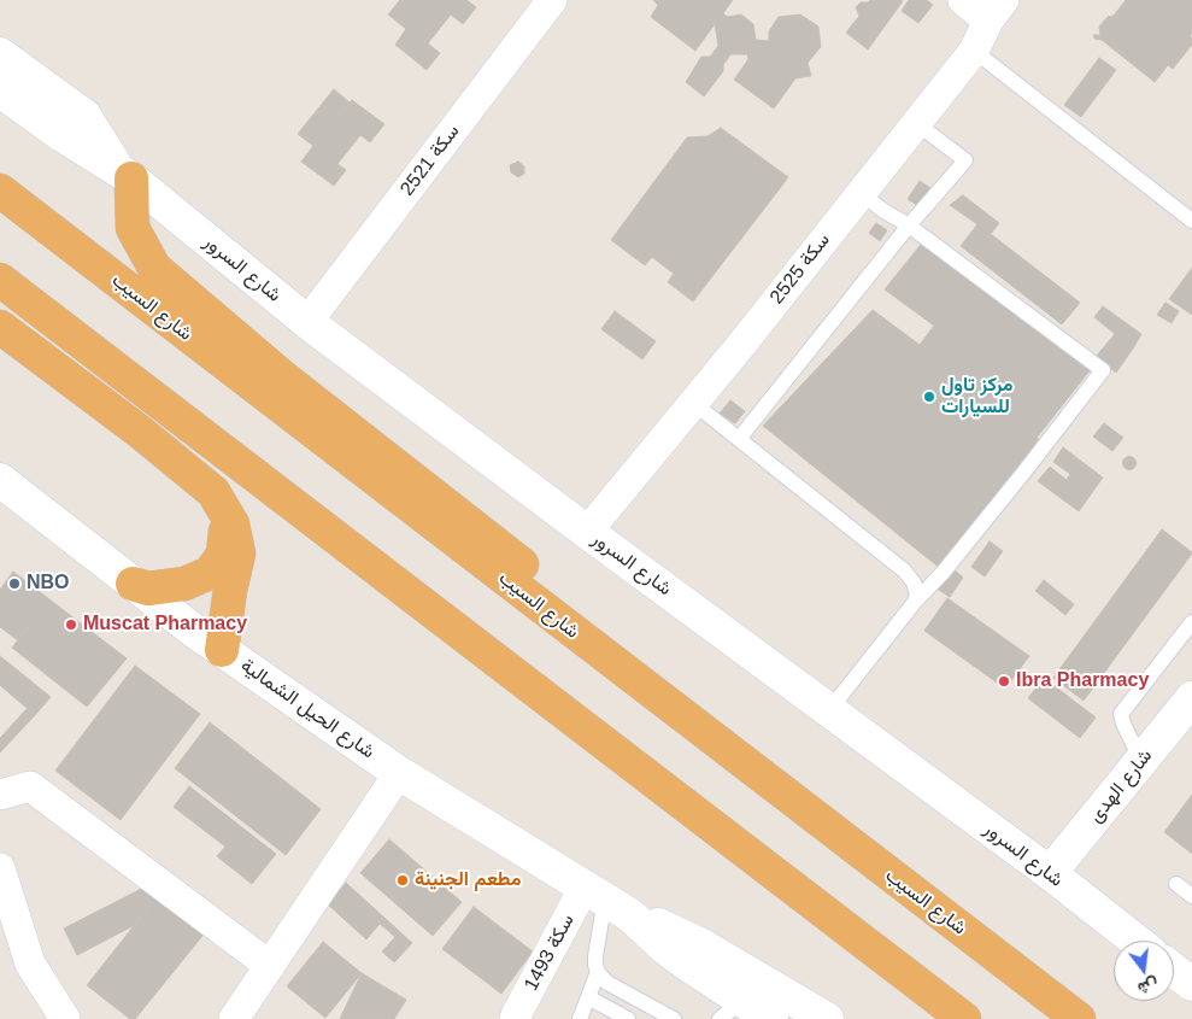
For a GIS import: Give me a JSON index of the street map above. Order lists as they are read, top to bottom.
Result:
{
  "streets": {
    "highway": ["شارع السيب"],
    "street": [
      "سكة 2521",
      "شارع السرور",
      "سكة 2525",
      "شارع الحيل الشمالية",
      "شارع الهدى",
      "سكة 1493"
    ]
  },
  "crossings": [
    ["سكة 2521", "شارع السرور"],
    ["شارع السرور", "سكة 2525"],
    ["شارع السرور", "شارع الهدى"],
    ["شارع الحيل الشمالية", "سكة 1493"]
  ],
  "places": [
    "مركز تاول للسيارات",
    "NBO",
    "Muscat Pharmacy",
    "Ibra Pharmacy",
    "مطعم الجنينة"
  ],
  "north": "bottom"
}
